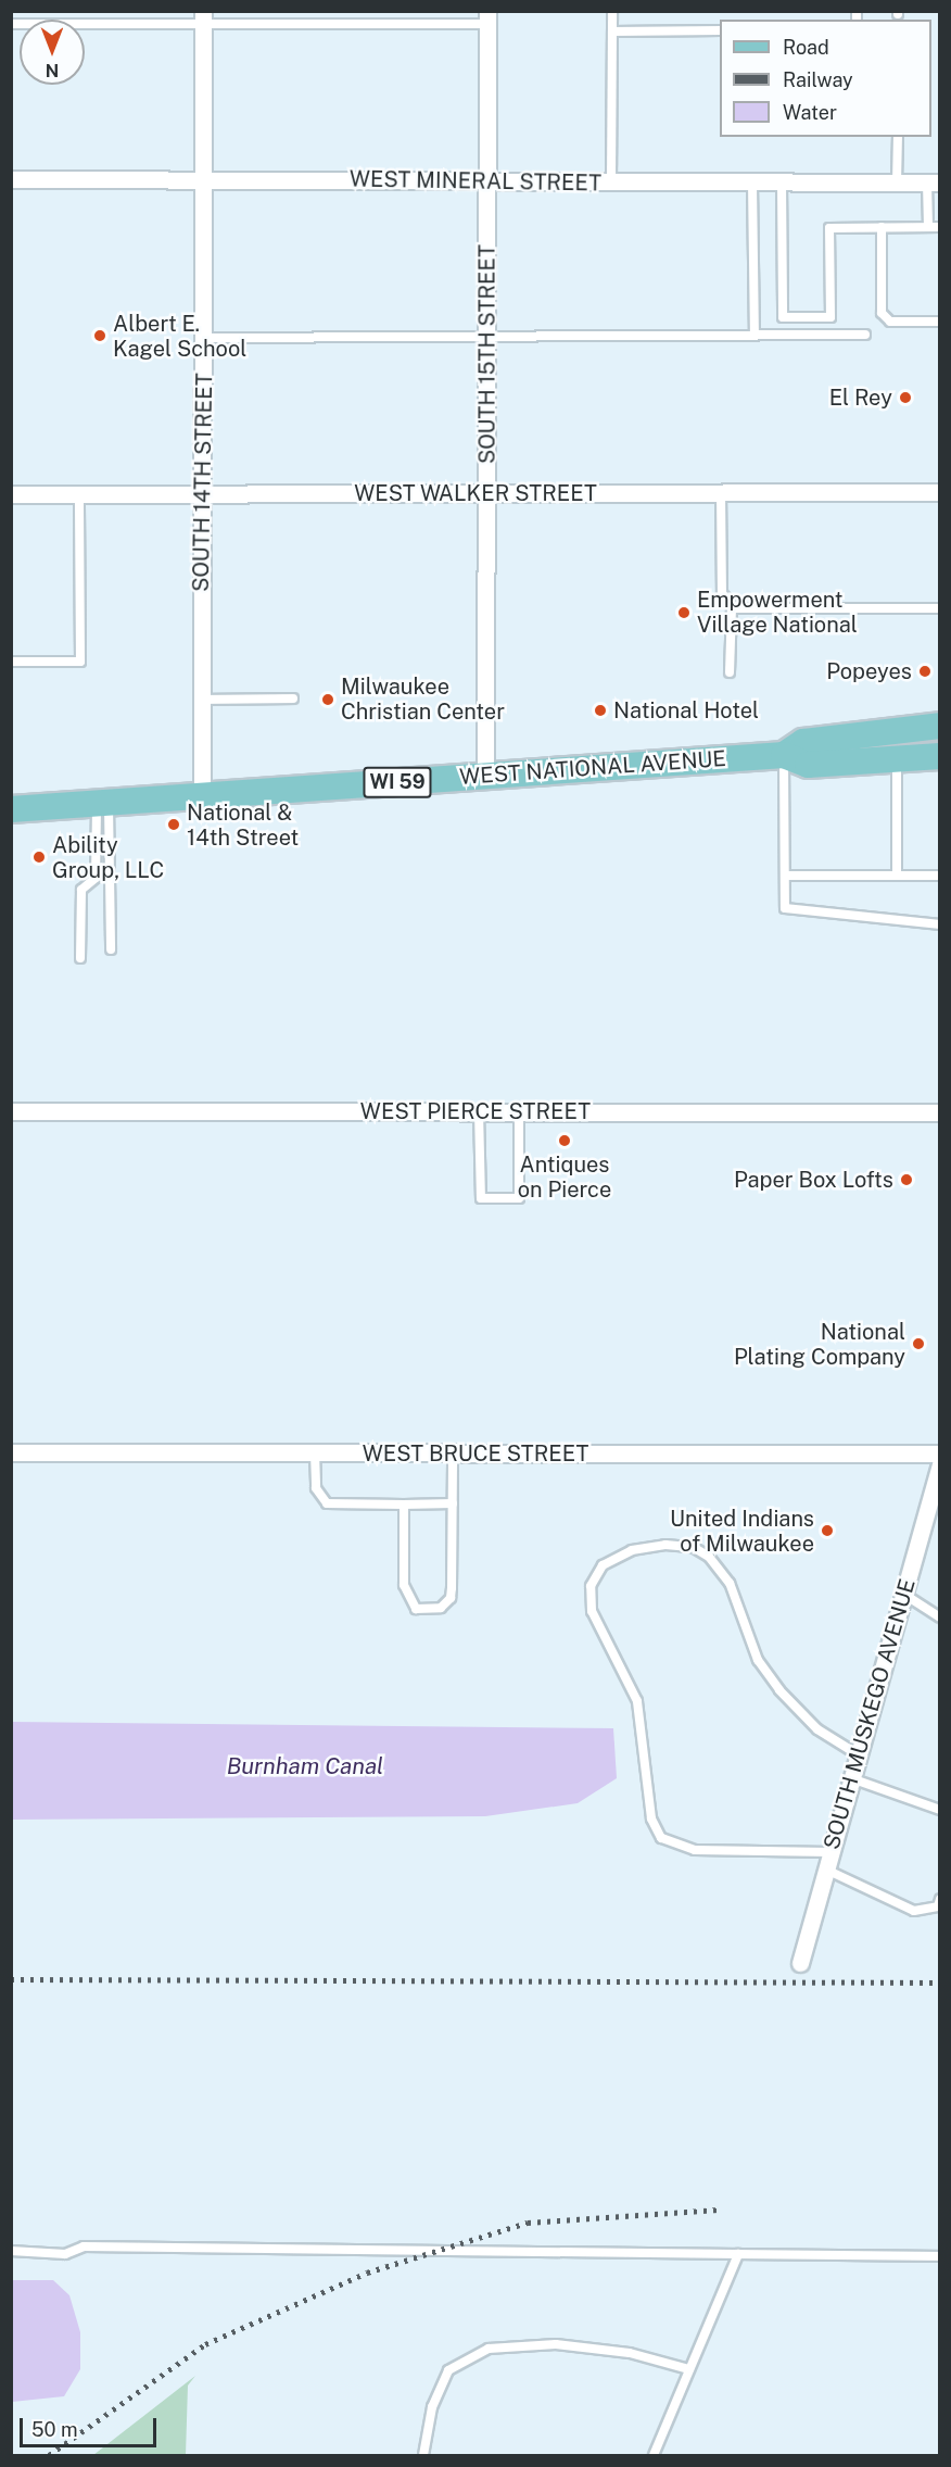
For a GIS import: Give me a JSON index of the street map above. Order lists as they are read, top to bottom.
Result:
{
  "streets": {
    "main road": ["WEST NATIONAL AVENUE", "WI 59"],
    "street": [
      "WEST MINERAL STREET",
      "SOUTH 15TH STREET",
      "SOUTH 14TH STREET",
      "WEST WALKER STREET",
      "WEST PIERCE STREET",
      "WEST BRUCE STREET",
      "SOUTH MUSKEGO AVENUE"
    ]
  },
  "crossings": [
    ["WEST MINERAL STREET", "SOUTH 15TH STREET"],
    ["WEST MINERAL STREET", "SOUTH 14TH STREET"],
    ["SOUTH 15TH STREET", "WEST WALKER STREET"],
    ["SOUTH 15TH STREET", "WEST NATIONAL AVENUE"],
    ["SOUTH 14TH STREET", "WEST WALKER STREET"],
    ["SOUTH 14TH STREET", "WEST NATIONAL AVENUE"]
  ],
  "water": ["Burnham Canal"],
  "places": [
    "Albert E. Kagel School",
    "El Rey",
    "Empowerment Village National",
    "Popeyes",
    "Milwaukee Christian Center",
    "National Hotel",
    "National & 14th Street",
    "Ability Group, LLC",
    "Antiques on Pierce",
    "Paper Box Lofts",
    "National Plating Company",
    "United Indians of Milwaukee"
  ],
  "legend": ["Road", "Railway", "Water"],
  "scale_bar": "50 m",
  "north": "bottom"
}
